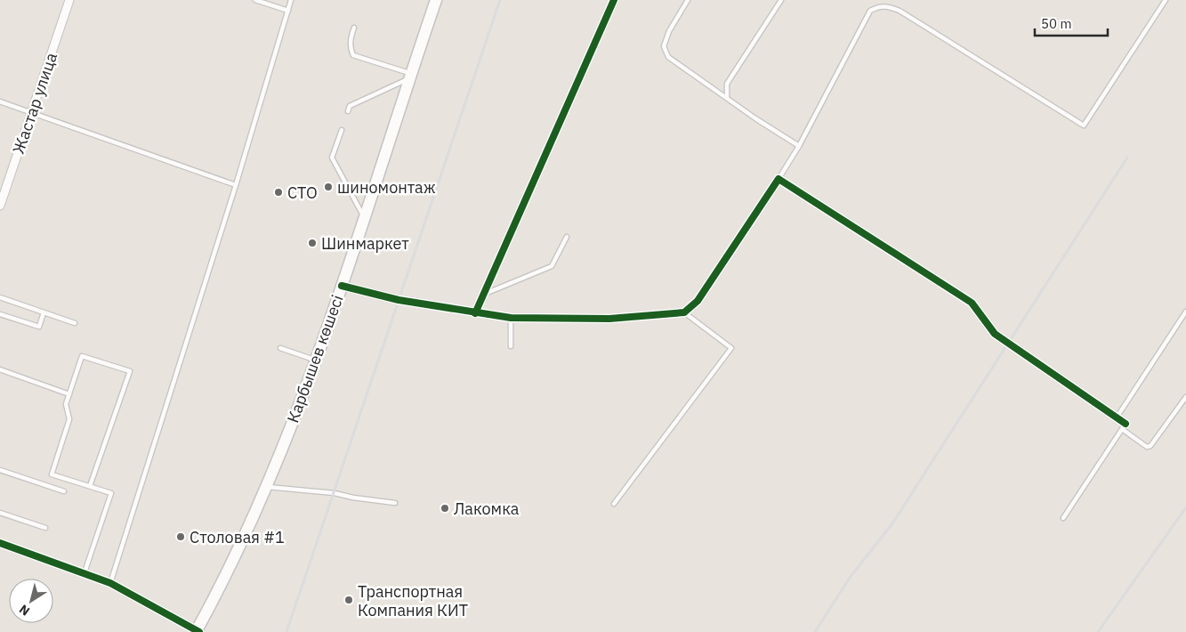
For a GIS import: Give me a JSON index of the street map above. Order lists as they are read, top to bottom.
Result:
{
  "streets": {
    "main road": ["Карбышев көшесі"],
    "street": ["Жастар улица"]
  },
  "places": [
    "шиномонтаж",
    "СТО",
    "Шинмаркет",
    "Лакомка",
    "Столовая #1",
    "Транспортная Компания КИТ"
  ],
  "scale_bar": "50 m",
  "north": "bottom left"
}
